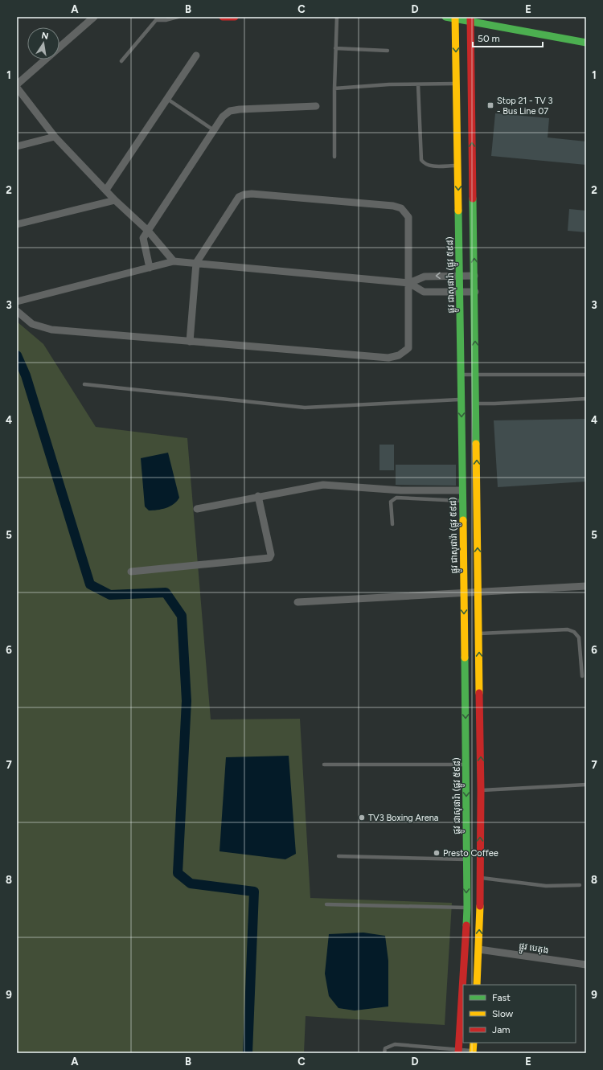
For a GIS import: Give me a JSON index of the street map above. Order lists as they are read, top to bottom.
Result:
{
  "streets": {
    "main road": ["ផ្លូវ ជាសុផារ៉ា (ផ្លូវ ៥៩៨)"],
    "street": ["ផ្លូវ បេតុង"]
  },
  "places": {
    "transit": ["Stop 21 - TV 3 - Bus Line 07"],
    "other": ["TV3 Boxing Arena", "Presto Coffee"]
  },
  "legend": ["Fast", "Slow", "Jam"],
  "scale_bar": "50 m",
  "north": "top",
  "grid": {
    "columns": [
      "A",
      "B",
      "C",
      "D",
      "E"
    ],
    "rows": [
      "1",
      "2",
      "3",
      "4",
      "5",
      "6",
      "7",
      "8",
      "9"
    ]
  }
}
